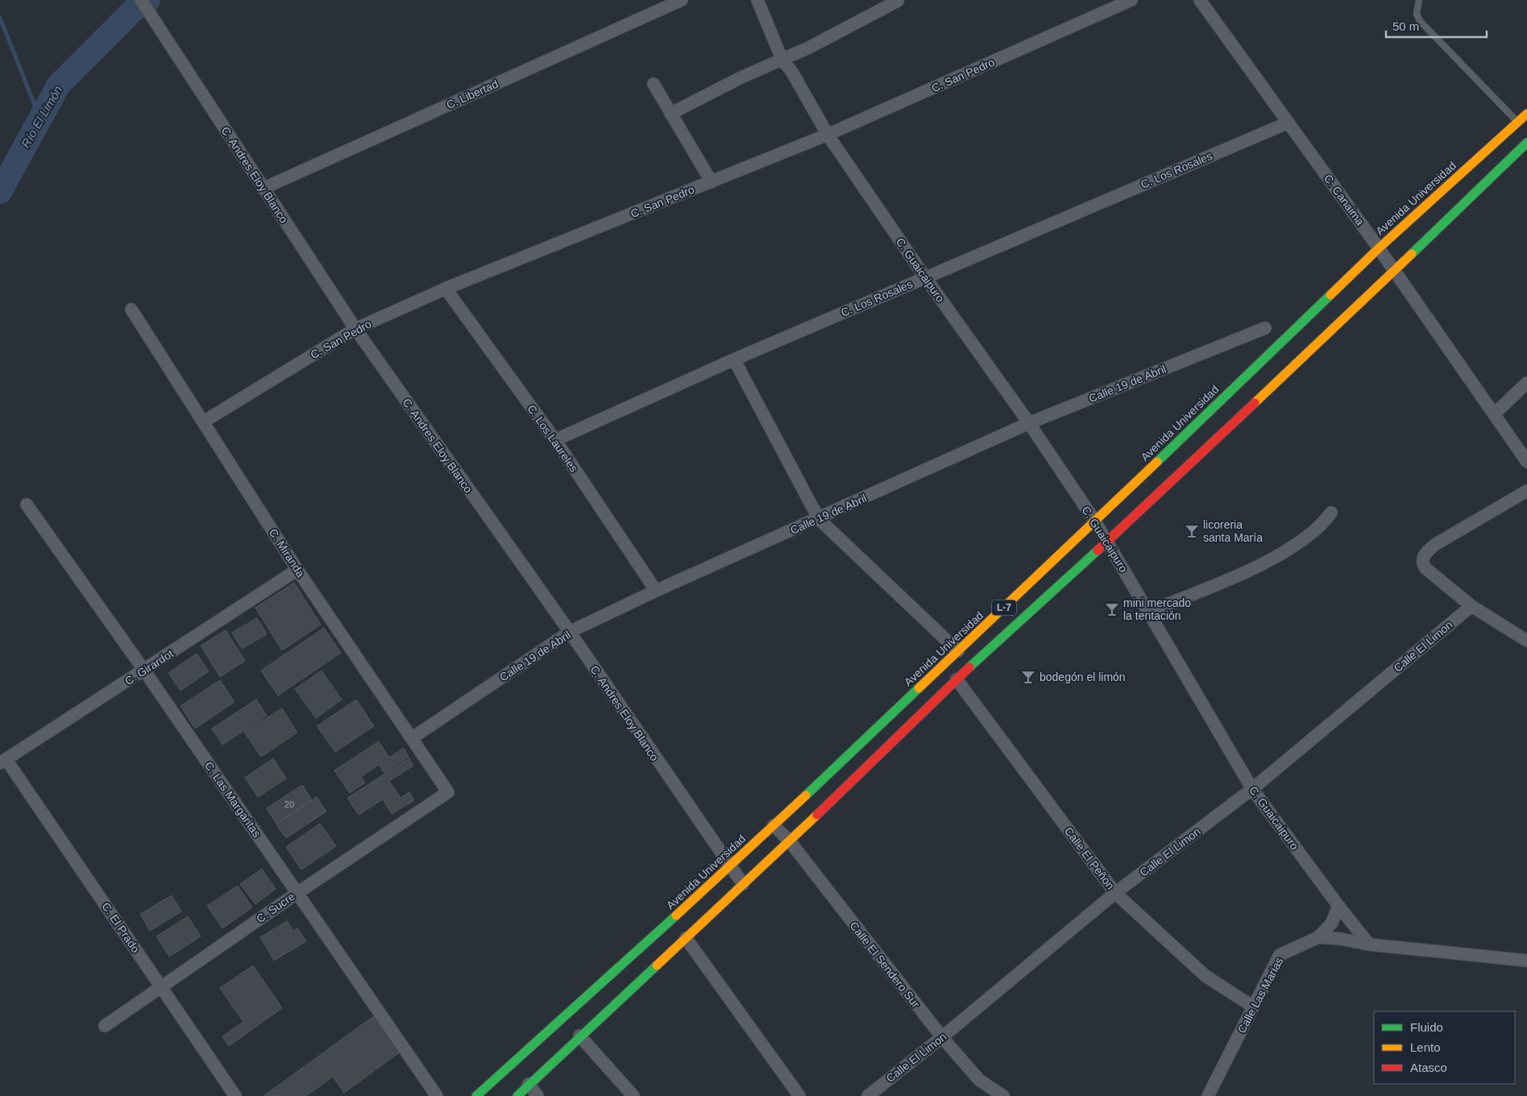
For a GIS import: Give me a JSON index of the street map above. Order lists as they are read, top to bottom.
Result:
{
  "streets": {
    "main road": ["Avenida Universidad", "L-7"],
    "street": [
      "C. San Pedro",
      "C. Libertad",
      "C. Los Rosales",
      "C. Andres Eloy Blanco",
      "C. Canaima",
      "C. Guaicaipuro",
      "Calle 19 de Abril",
      "C. Los Laureles",
      "C. Miranda",
      "Calle El Limon",
      "C. Girardot",
      "C. Las Margaritas",
      "Calle El Peñon",
      "C. Sucre",
      "C. El Prado",
      "Calle El Sendero Sur",
      "Calle Las Marias"
    ]
  },
  "crossings": [
    ["C. San Pedro", "C. Andres Eloy Blanco"],
    ["C. San Pedro", "C. Guaicaipuro"],
    ["C. San Pedro", "C. Los Laureles"],
    ["C. San Pedro", "C. Miranda"],
    ["C. Libertad", "C. Andres Eloy Blanco"],
    ["C. Los Rosales", "C. Canaima"],
    ["C. Los Rosales", "C. Guaicaipuro"],
    ["C. Los Rosales", "C. Los Laureles"],
    ["C. Andres Eloy Blanco", "Avenida Universidad"],
    ["C. Andres Eloy Blanco", "Calle 19 de Abril"],
    ["C. Andres Eloy Blanco", "L-7"],
    ["Avenida Universidad", "C. Canaima"],
    ["Avenida Universidad", "C. Guaicaipuro"],
    ["Avenida Universidad", "Calle El Sendero Sur"],
    ["C. Canaima", "L-7"],
    ["C. Guaicaipuro", "Calle 19 de Abril"],
    ["C. Guaicaipuro", "L-7"],
    ["C. Guaicaipuro", "Calle El Limon"],
    ["C. Guaicaipuro", "Calle Las Marias"],
    ["Calle 19 de Abril", "C. Los Laureles"],
    ["Calle 19 de Abril", "C. Miranda"],
    ["C. Miranda", "C. Girardot"],
    ["C. Miranda", "C. Sucre"],
    ["L-7", "Calle El Peñon"],
    ["L-7", "Calle El Sendero Sur"],
    ["Calle El Limon", "Calle El Peñon"],
    ["Calle El Limon", "Calle El Sendero Sur"],
    ["C. Girardot", "C. Las Margaritas"],
    ["C. Girardot", "C. El Prado"],
    ["C. Las Margaritas", "C. Sucre"],
    ["Calle El Peñon", "Calle Las Marias"],
    ["C. Sucre", "C. El Prado"]
  ],
  "water": ["Río El Limón"],
  "places": {
    "bar": ["licoreria santa María", "mini mercado la tentación", "bodegón el limón"]
  },
  "house_numbers": ["20"],
  "legend": ["Fluido", "Lento", "Atasco"],
  "scale_bar": "50 m"
}
